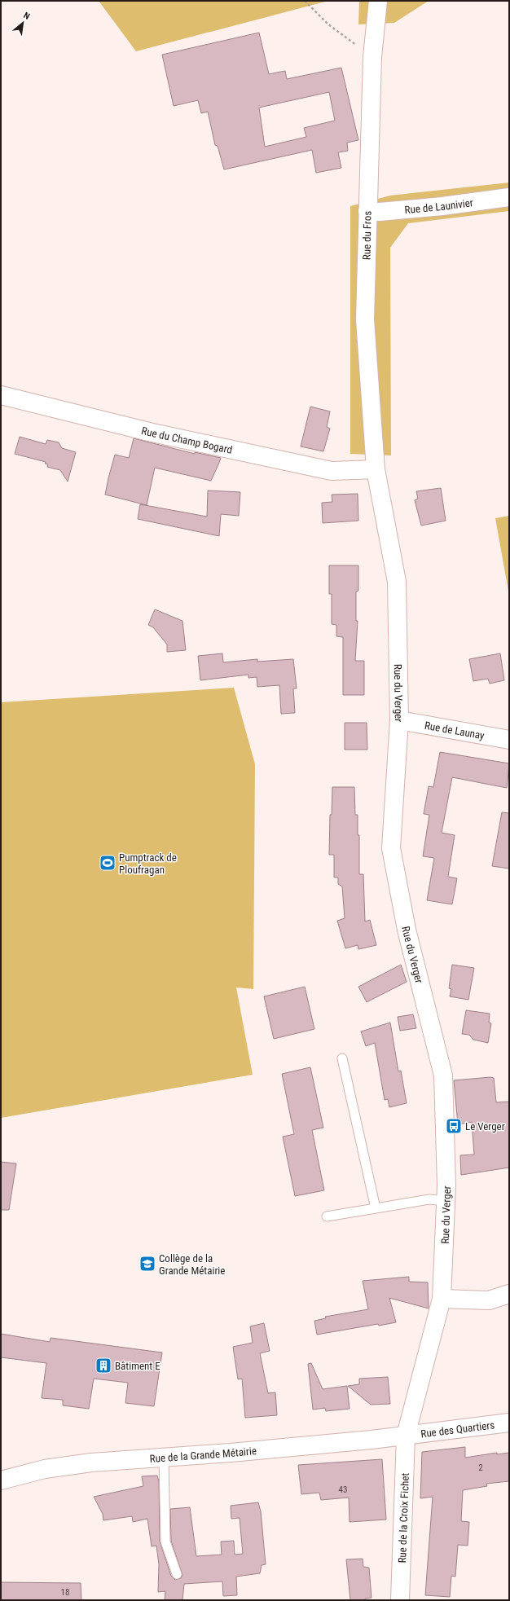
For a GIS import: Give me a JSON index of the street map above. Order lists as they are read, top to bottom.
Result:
{
  "streets": {
    "street": [
      "Rue de Launivier",
      "Rue du Fros",
      "Rue du Champ Bogard",
      "Rue du Verger",
      "Rue de Launay",
      "Rue des Quartiers",
      "Rue de la Grande Métairie",
      "Rue de la Croix Fichet"
    ]
  },
  "crossings": [
    ["Rue de Launivier", "Rue du Fros"],
    ["Rue du Fros", "Rue du Champ Bogard"],
    ["Rue du Fros", "Rue du Verger"],
    ["Rue du Champ Bogard", "Rue du Verger"],
    ["Rue du Verger", "Rue de Launay"],
    ["Rue du Verger", "Rue des Quartiers"],
    ["Rue du Verger", "Rue de la Grande Métairie"],
    ["Rue du Verger", "Rue de la Croix Fichet"],
    ["Rue des Quartiers", "Rue de la Grande Métairie"],
    ["Rue des Quartiers", "Rue de la Croix Fichet"],
    ["Rue de la Grande Métairie", "Rue de la Croix Fichet"]
  ],
  "places": {
    "sports": ["Pumptrack de Ploufragan"],
    "bus stop": ["Le Verger"],
    "school or university": ["Collège de la Grande Métairie"],
    "building": ["Bâtiment E"]
  },
  "house_numbers": ["2", "43", "18"],
  "north": "top right"
}
